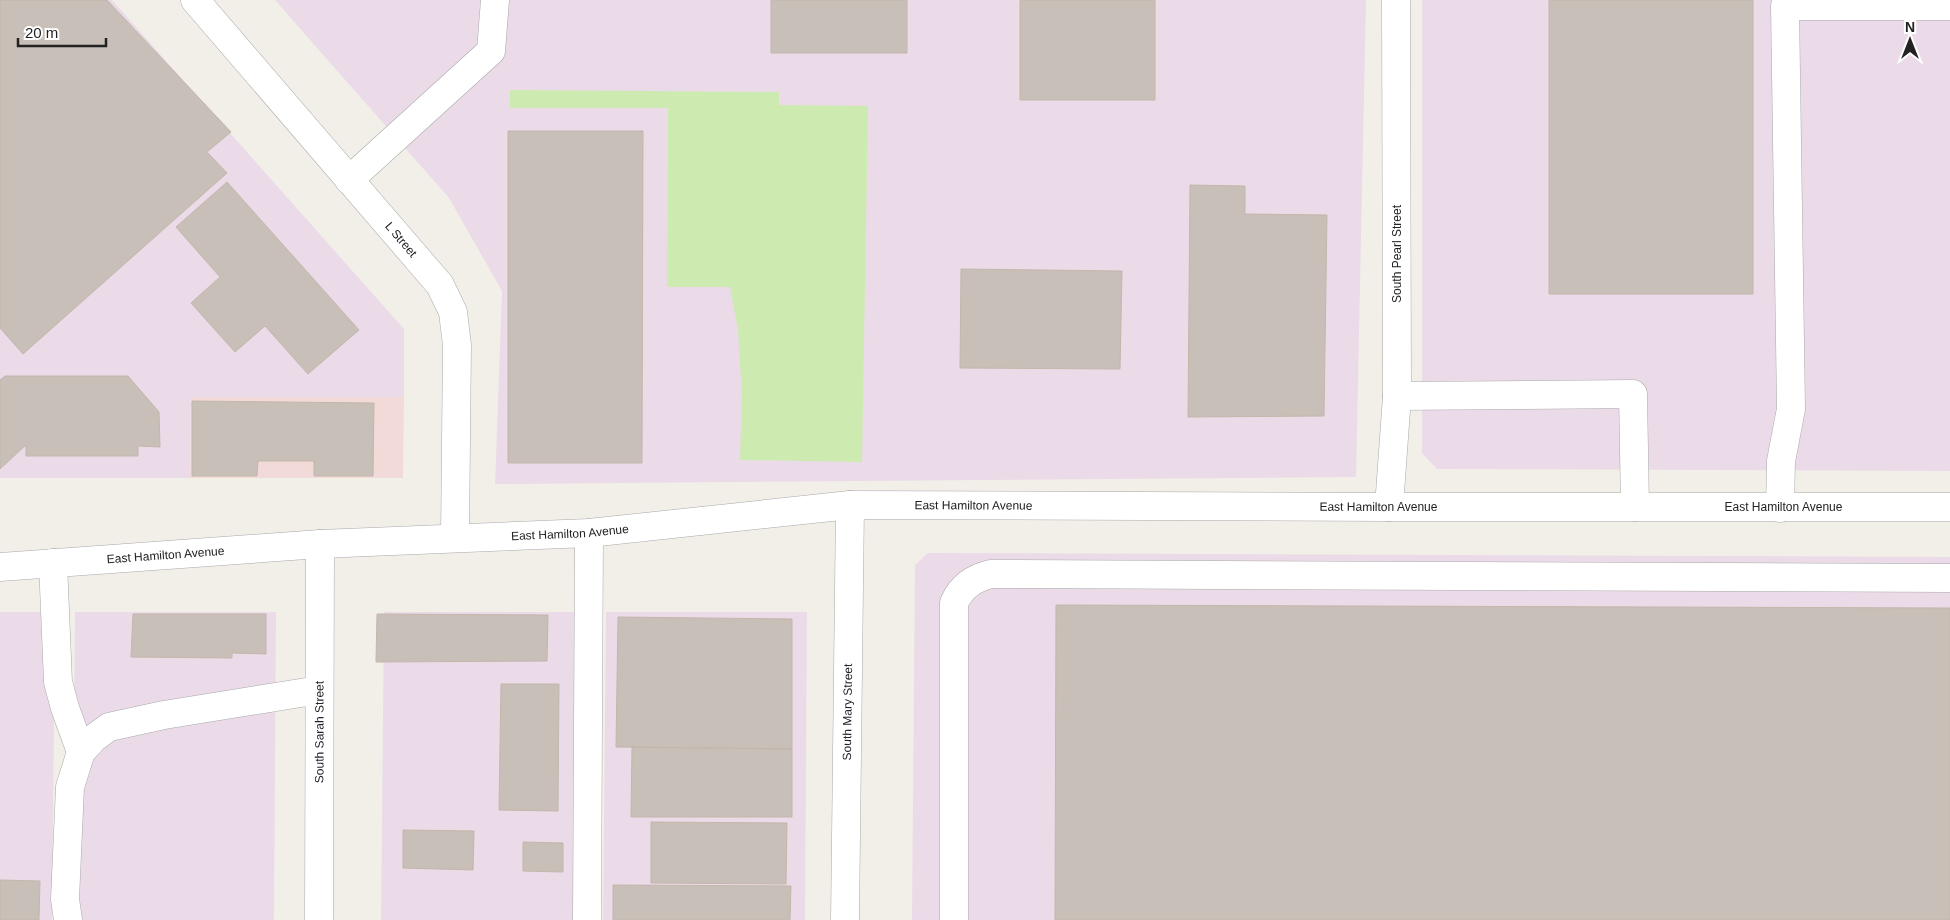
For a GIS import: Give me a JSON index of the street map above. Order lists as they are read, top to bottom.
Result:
{
  "streets": {
    "street": [
      "L Street",
      "South Pearl Street",
      "East Hamilton Avenue",
      "South Mary Street",
      "South Sarah Street"
    ]
  },
  "crossings": [
    ["L Street", "East Hamilton Avenue"],
    ["South Pearl Street", "East Hamilton Avenue"],
    ["East Hamilton Avenue", "South Mary Street"],
    ["East Hamilton Avenue", "South Sarah Street"]
  ],
  "scale_bar": "20 m",
  "north": "top"
}
